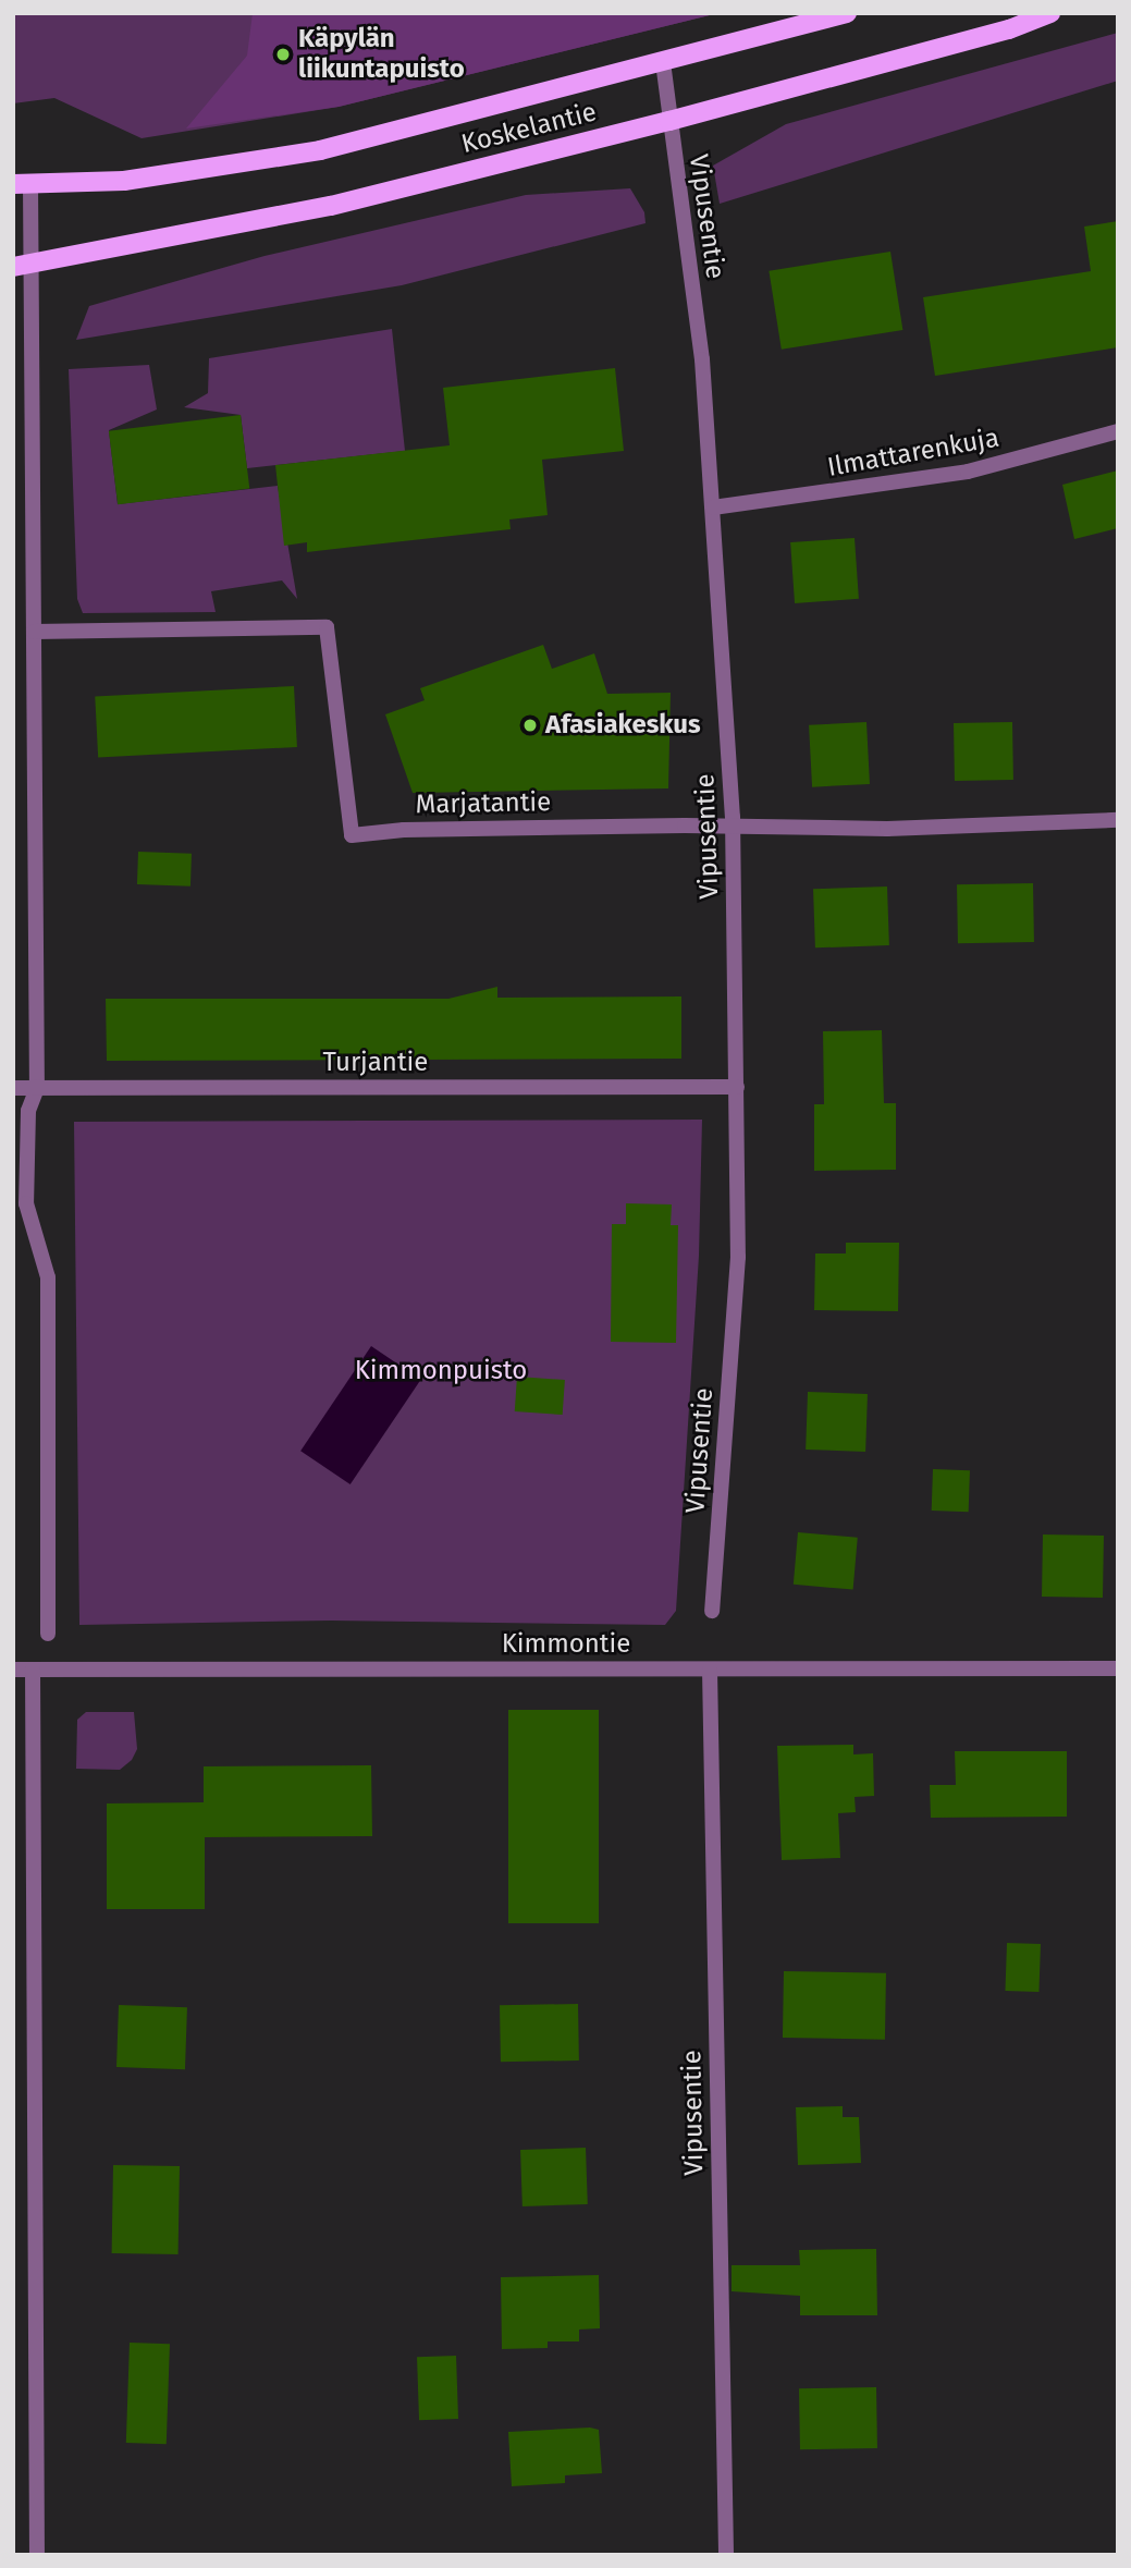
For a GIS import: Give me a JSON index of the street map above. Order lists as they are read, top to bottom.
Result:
{
  "streets": {
    "main road": ["Koskelantie"],
    "street": [
      "Vipusentie",
      "Ilmattarenkuja",
      "Marjatantie",
      "Turjantie",
      "Kimmontie"
    ]
  },
  "crossings": [
    ["Koskelantie", "Vipusentie"],
    ["Vipusentie", "Ilmattarenkuja"],
    ["Vipusentie", "Marjatantie"],
    ["Vipusentie", "Turjantie"],
    ["Vipusentie", "Kimmontie"]
  ],
  "parks": ["Kimmonpuisto"],
  "places": ["Käpylän liikuntapuisto", "Afasiakeskus"]
}
